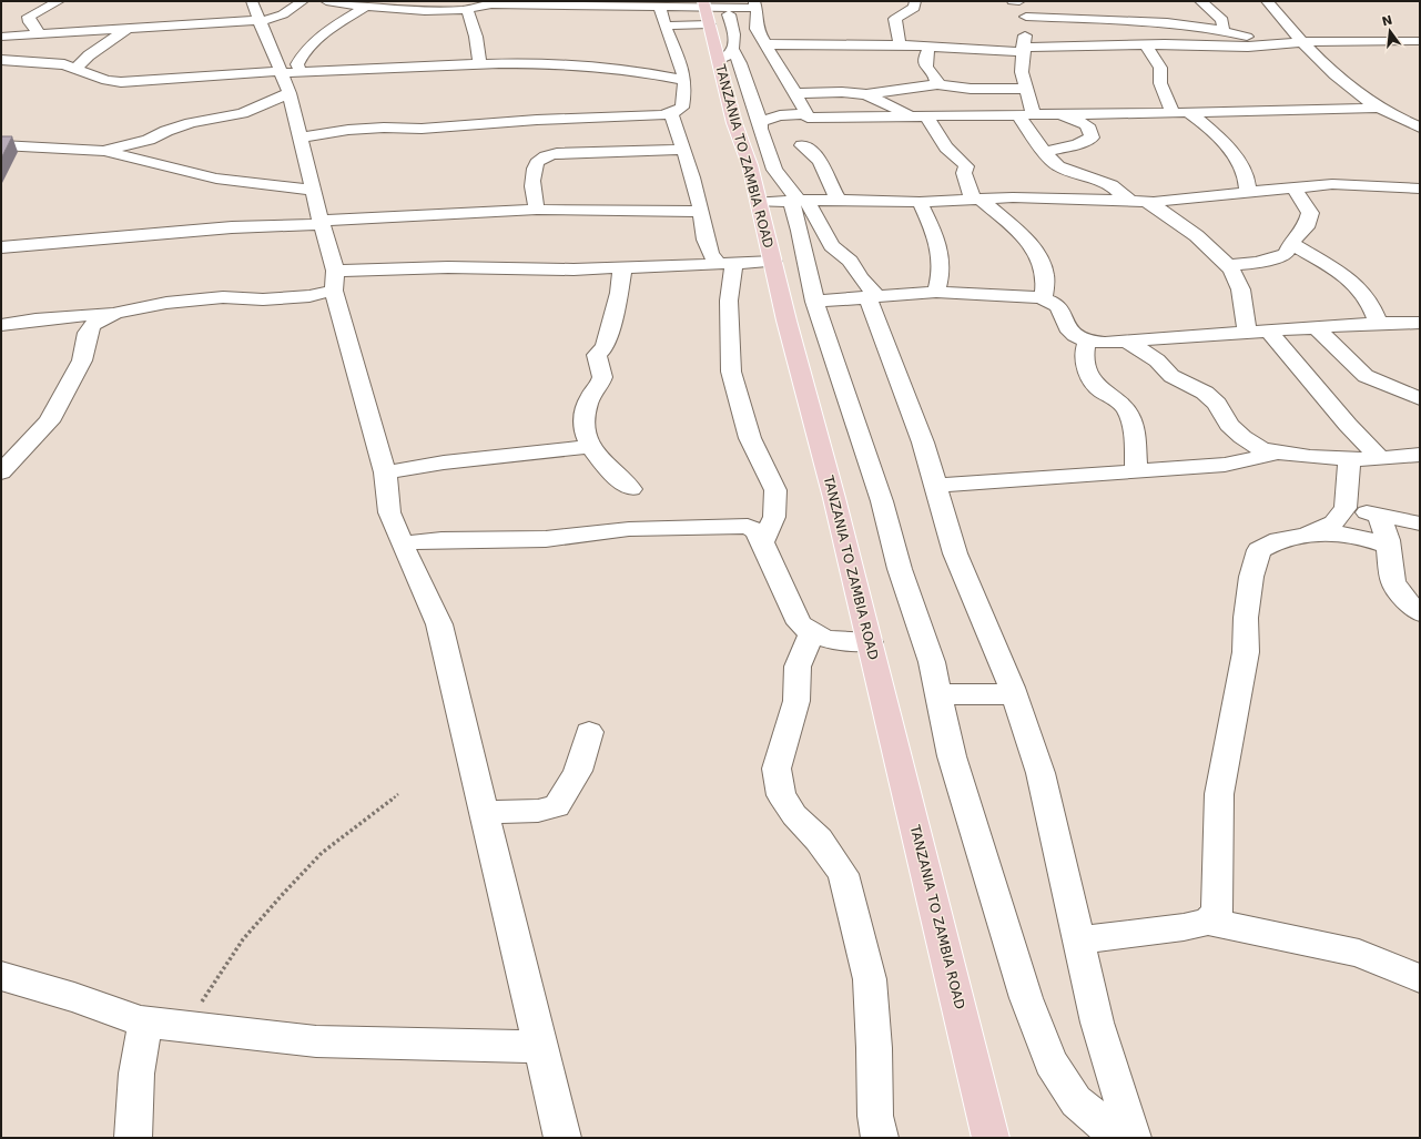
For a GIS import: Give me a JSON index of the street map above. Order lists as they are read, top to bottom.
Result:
{
  "streets": {
    "highway": ["TANZANIA TO ZAMBIA ROAD"]
  },
  "north": "top"
}
